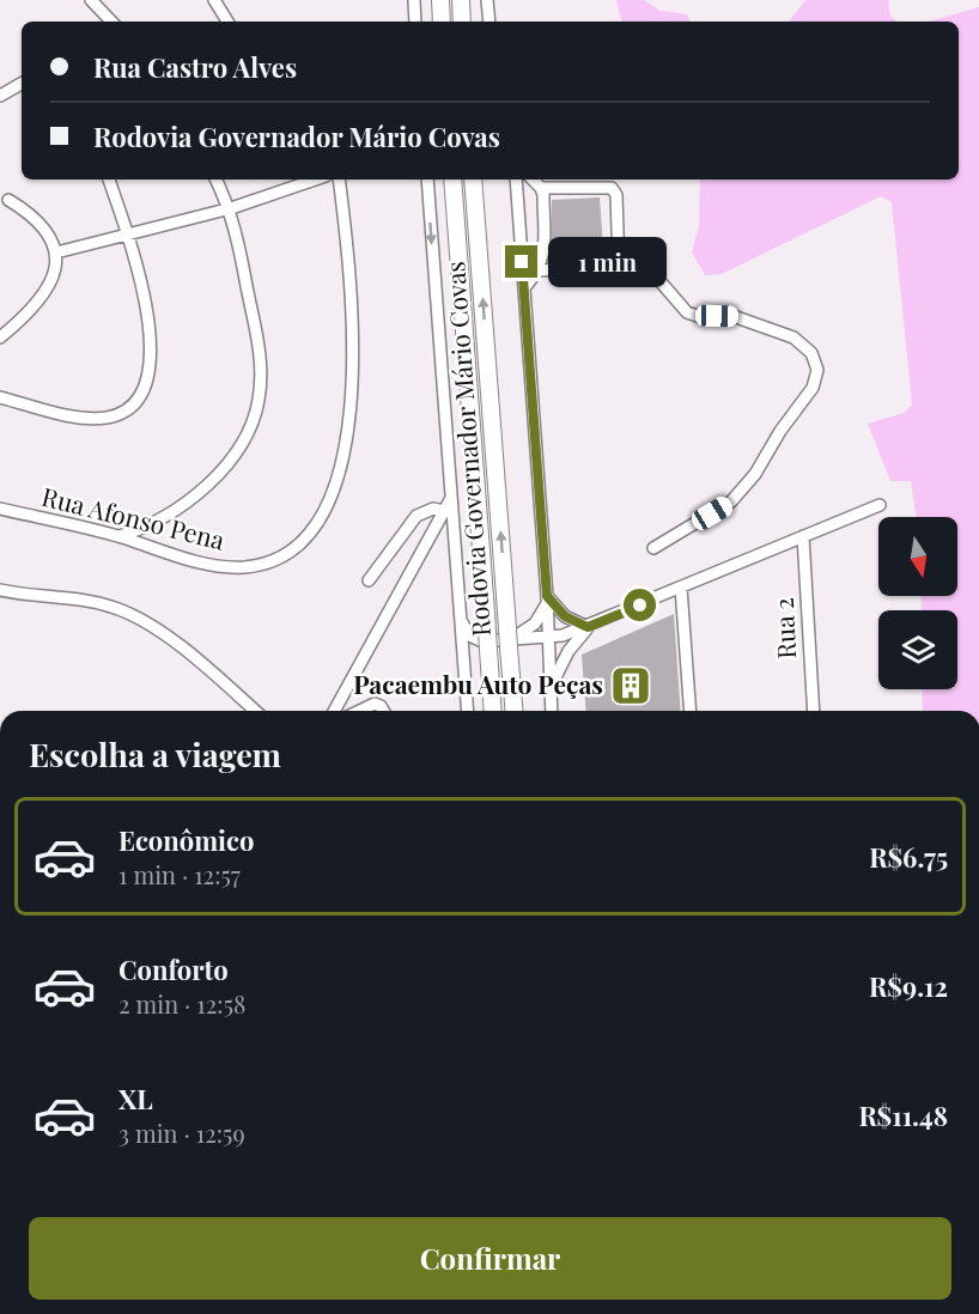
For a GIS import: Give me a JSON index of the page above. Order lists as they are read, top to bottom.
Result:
{
  "streets": {
    "highway": ["Rodovia Governador Mário Covas"],
    "street": ["Rua Afonso Pena", "Rua 2"]
  },
  "places": {
    "building": ["Pacaembu Auto Peças"]
  },
  "north": "bottom",
  "page": {
    "banner": ["Rua Castro Alves", "Rodovia Governador Mário Covas"],
    "bubble": "1 min",
    "heading": "Escolha a viagem",
    "list": [
      {
        "name": "Econômico",
        "note": "1 min · 12:57",
        "value": "R$6.75"
      },
      {
        "name": "Conforto",
        "note": "2 min · 12:58",
        "value": "R$9.12"
      },
      {
        "name": "XL",
        "note": "3 min · 12:59",
        "value": "R$11.48"
      }
    ],
    "buttons": "Confirmar"
  }
}
